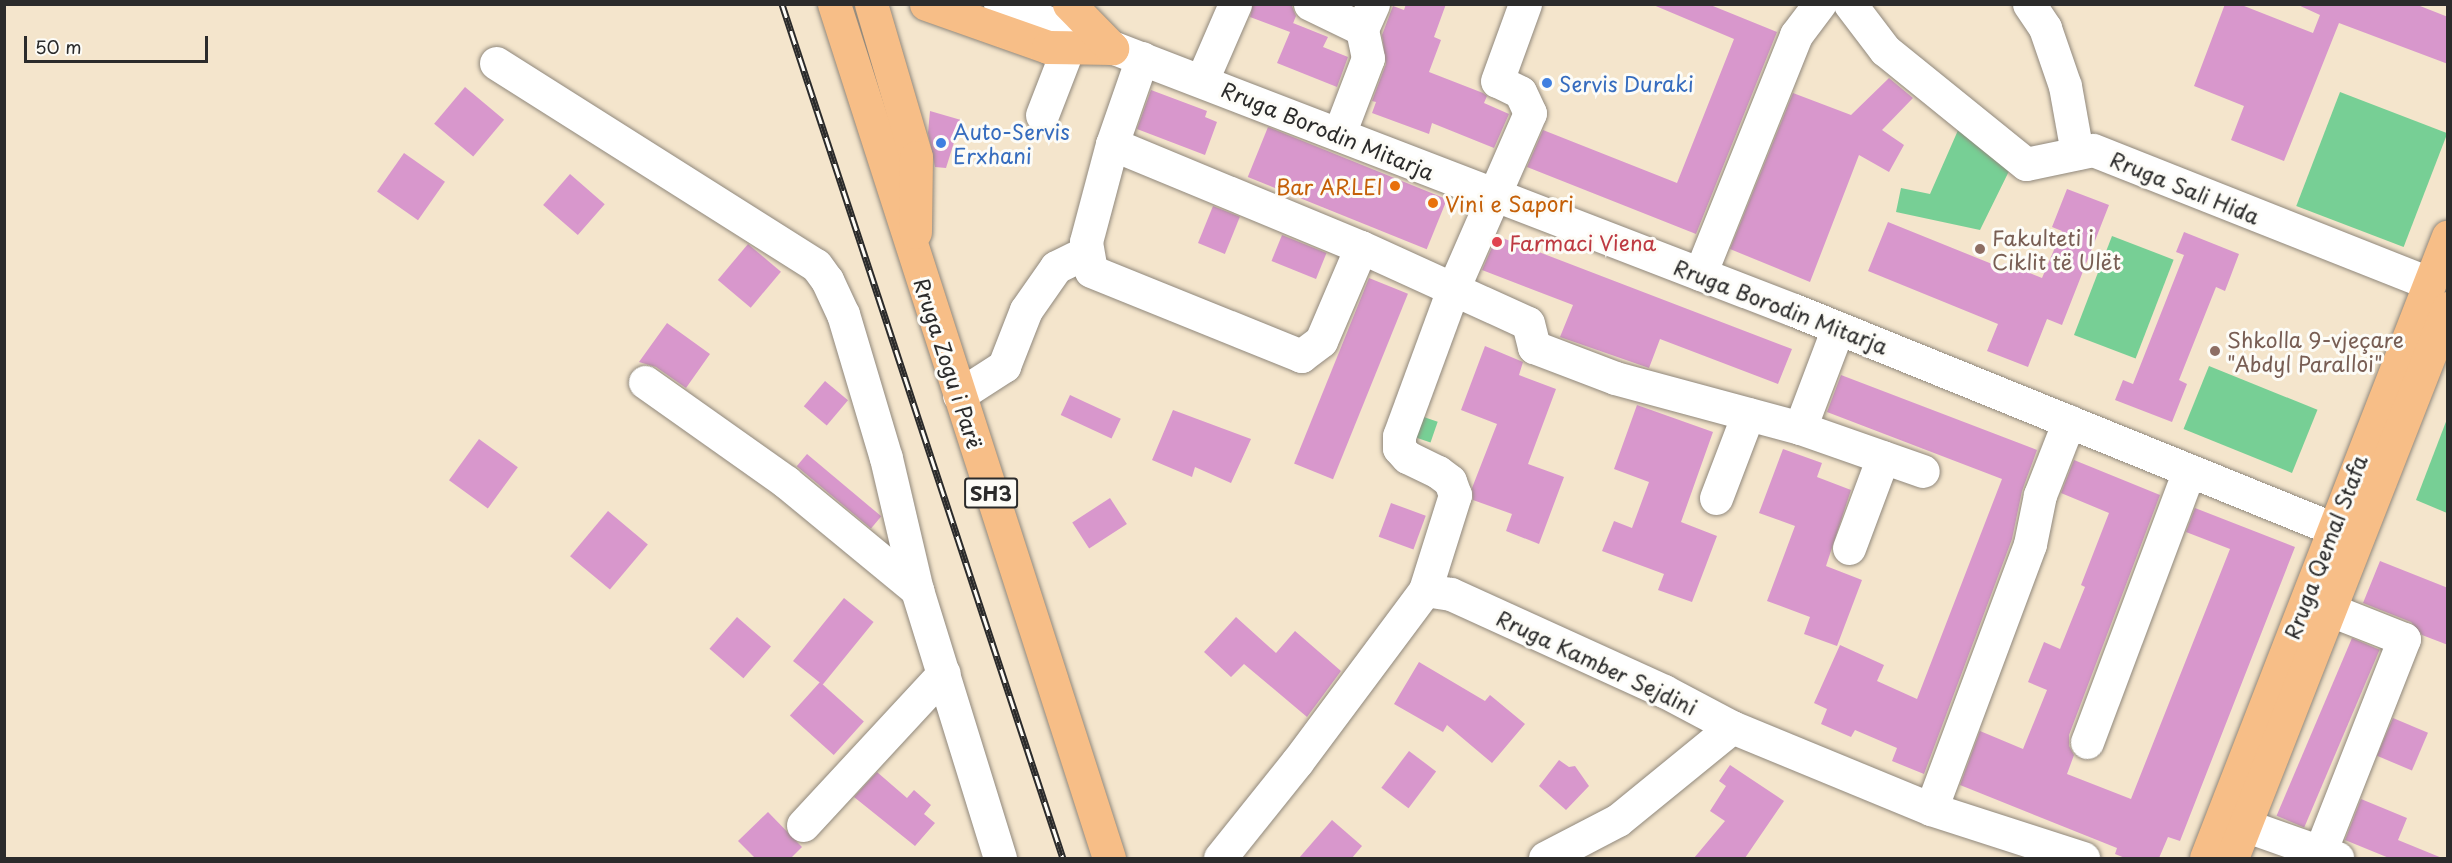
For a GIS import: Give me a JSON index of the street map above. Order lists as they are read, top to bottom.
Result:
{
  "streets": {
    "main road": ["Rruga Zogu i Parë", "SH3", "Rruga Qemal Stafa"],
    "street": ["Rruga Borodin Mitarja", "Rruga Sali Hida", "Rruga Kamber Sejdini"]
  },
  "crossings": [
    ["Rruga Borodin Mitarja", "Rruga Qemal Stafa"],
    ["Rruga Sali Hida", "Rruga Qemal Stafa"]
  ],
  "places": [
    "Servis Duraki",
    "Auto-Servis Erxhani",
    "Bar ARLEI",
    "Vini e Sapori",
    "Farmaci Viena",
    "Fakulteti i Ciklit të Ulët",
    "Shkolla 9-vjeçare \"Abdyl Paralloi\""
  ],
  "scale_bar": "50 m"
}
